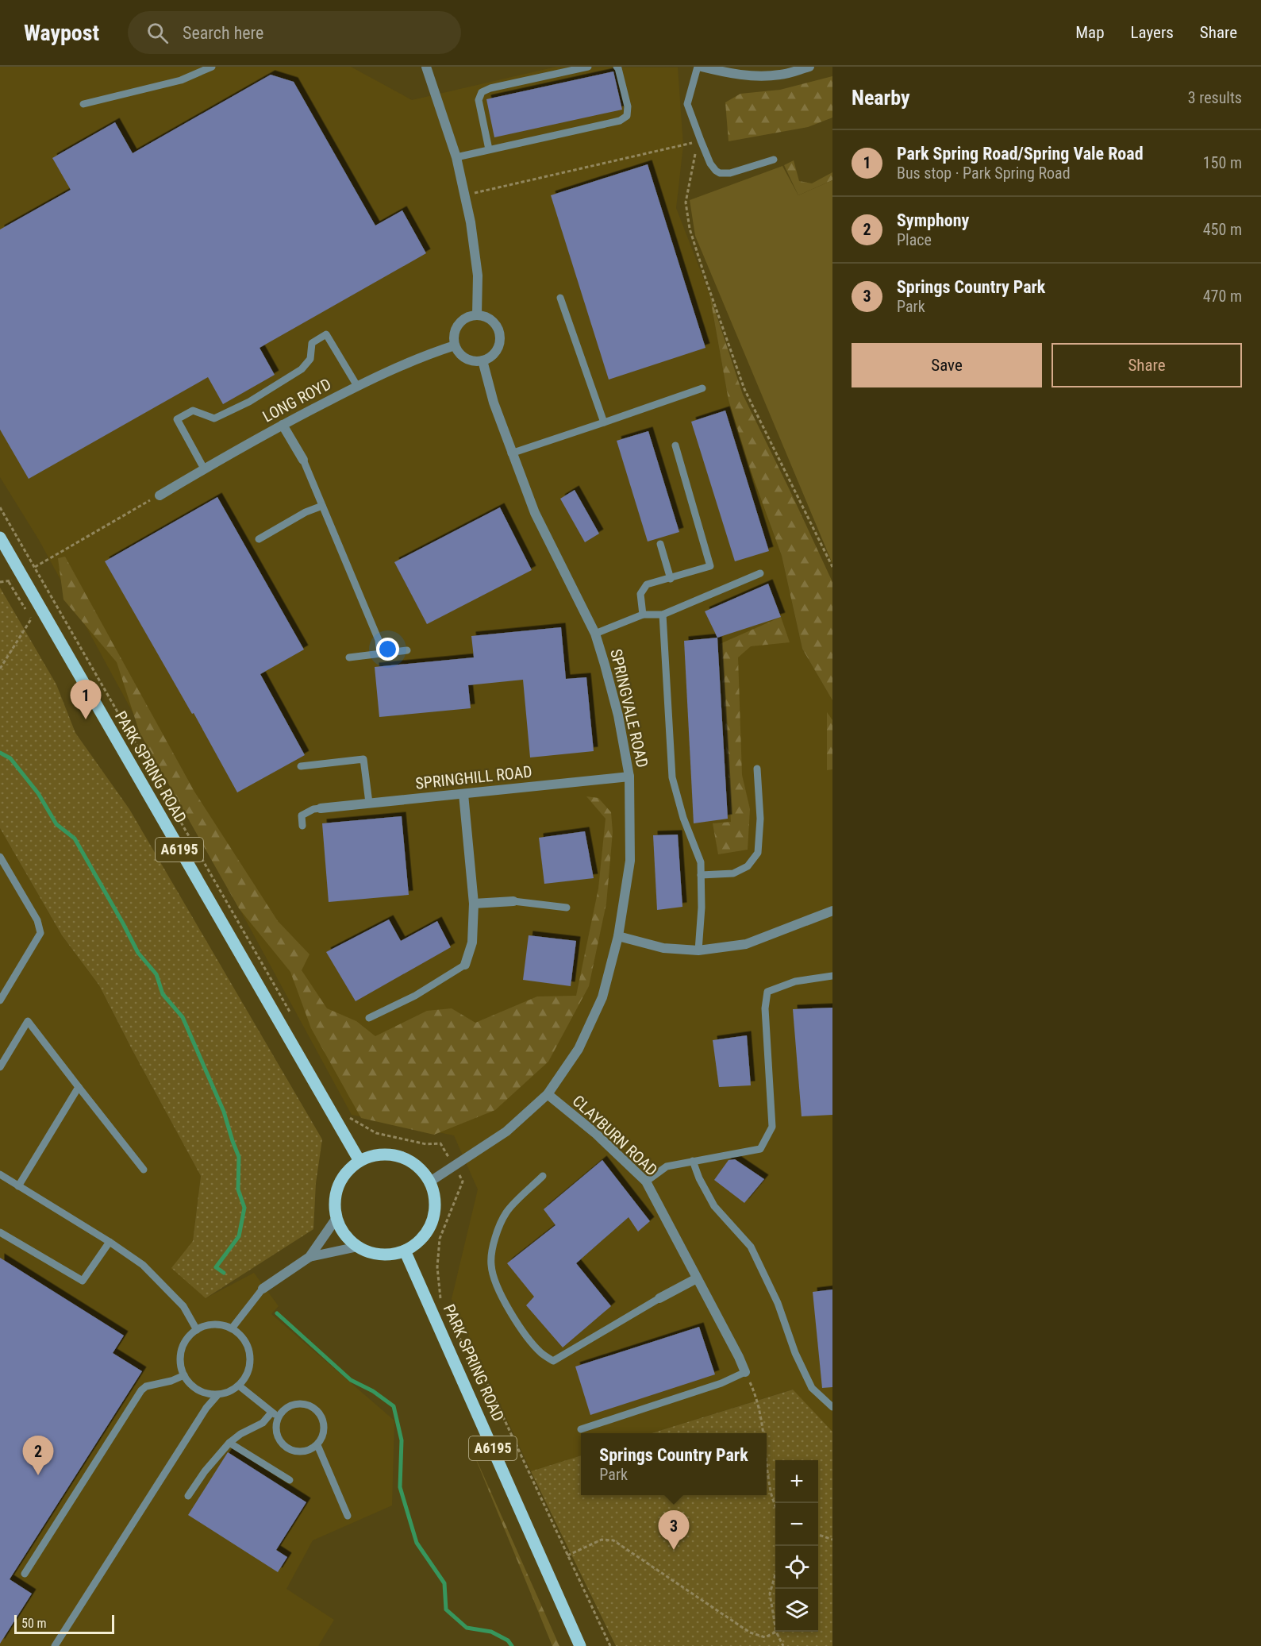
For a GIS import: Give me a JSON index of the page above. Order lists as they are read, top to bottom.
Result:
{
  "streets": {
    "main road": ["PARK SPRING ROAD", "A6195"],
    "street": [
      "LONG ROYD",
      "SPRINGVALE ROAD",
      "SPRINGHILL ROAD",
      "CLAYBURN ROAD"
    ]
  },
  "crossings": [
    ["LONG ROYD", "SPRINGVALE ROAD"],
    ["SPRINGVALE ROAD", "PARK SPRING ROAD"],
    ["SPRINGVALE ROAD", "SPRINGHILL ROAD"],
    ["SPRINGVALE ROAD", "CLAYBURN ROAD"]
  ],
  "scale_bar": "50 m",
  "page": {
    "header": "Waypost",
    "search": "Search here",
    "nav": ["Map", "Layers", "Share"],
    "heading": ["Nearby", "3 results"],
    "list": [
      {
        "mark": "1",
        "name": "Park Spring Road/Spring Vale Road",
        "note": "Bus stop · Park Spring Road",
        "value": "150 m"
      },
      {
        "mark": "2",
        "name": "Symphony",
        "note": "Place",
        "value": "450 m"
      },
      {
        "mark": "3",
        "name": "Springs Country Park",
        "note": "Park",
        "value": "470 m"
      }
    ],
    "buttons": ["Save", "Share"],
    "pins": ["1", "2", "3"],
    "popup": ["Springs Country Park", "Park"],
    "map_buttons": ["+", "−"],
    "scale": "50 m"
  }
}
